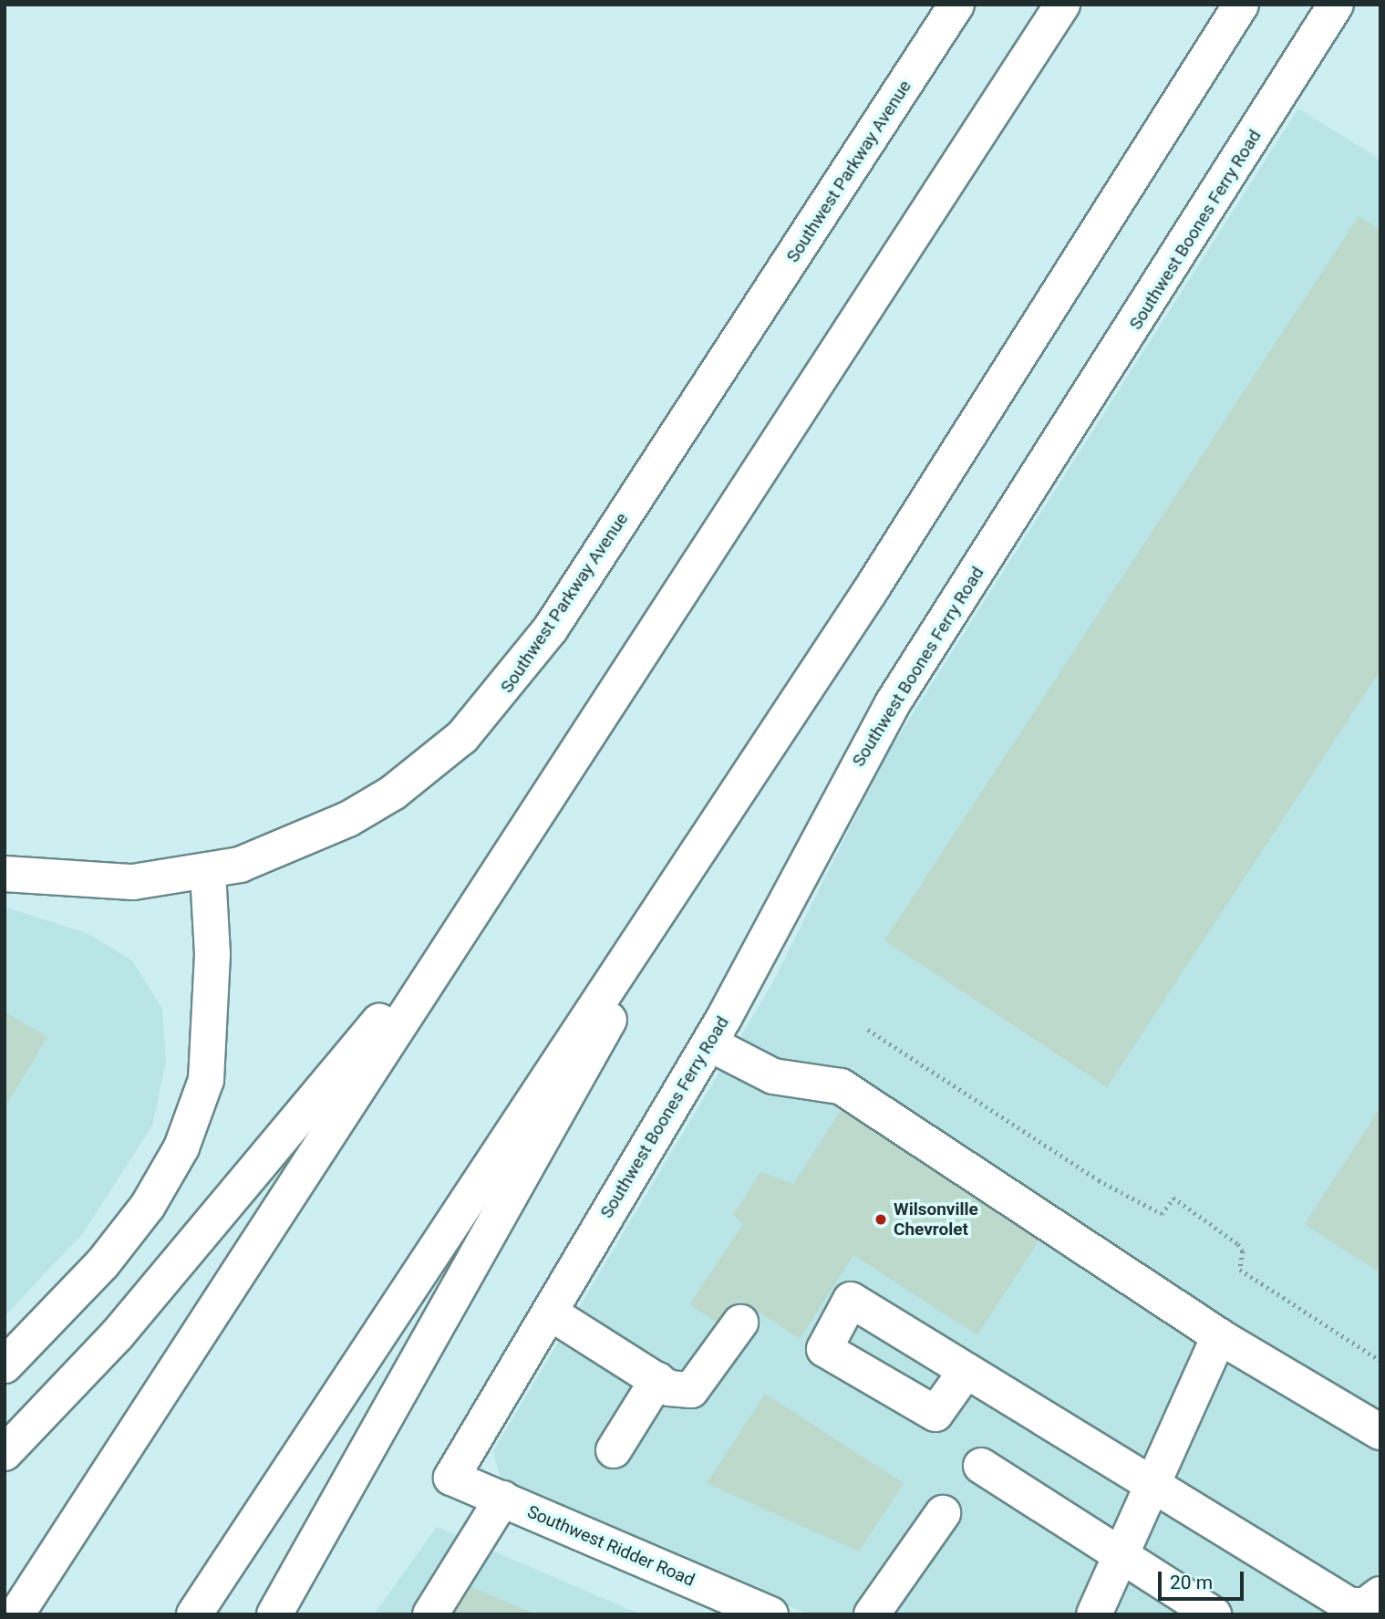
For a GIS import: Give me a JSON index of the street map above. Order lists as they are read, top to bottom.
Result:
{
  "streets": {
    "main road": ["Southwest Parkway Avenue", "Southwest Boones Ferry Road", "Southwest Ridder Road"]
  },
  "crossings": [
    ["Southwest Boones Ferry Road", "Southwest Ridder Road"]
  ],
  "places": ["Wilsonville Chevrolet"],
  "scale_bar": "20 m"
}
